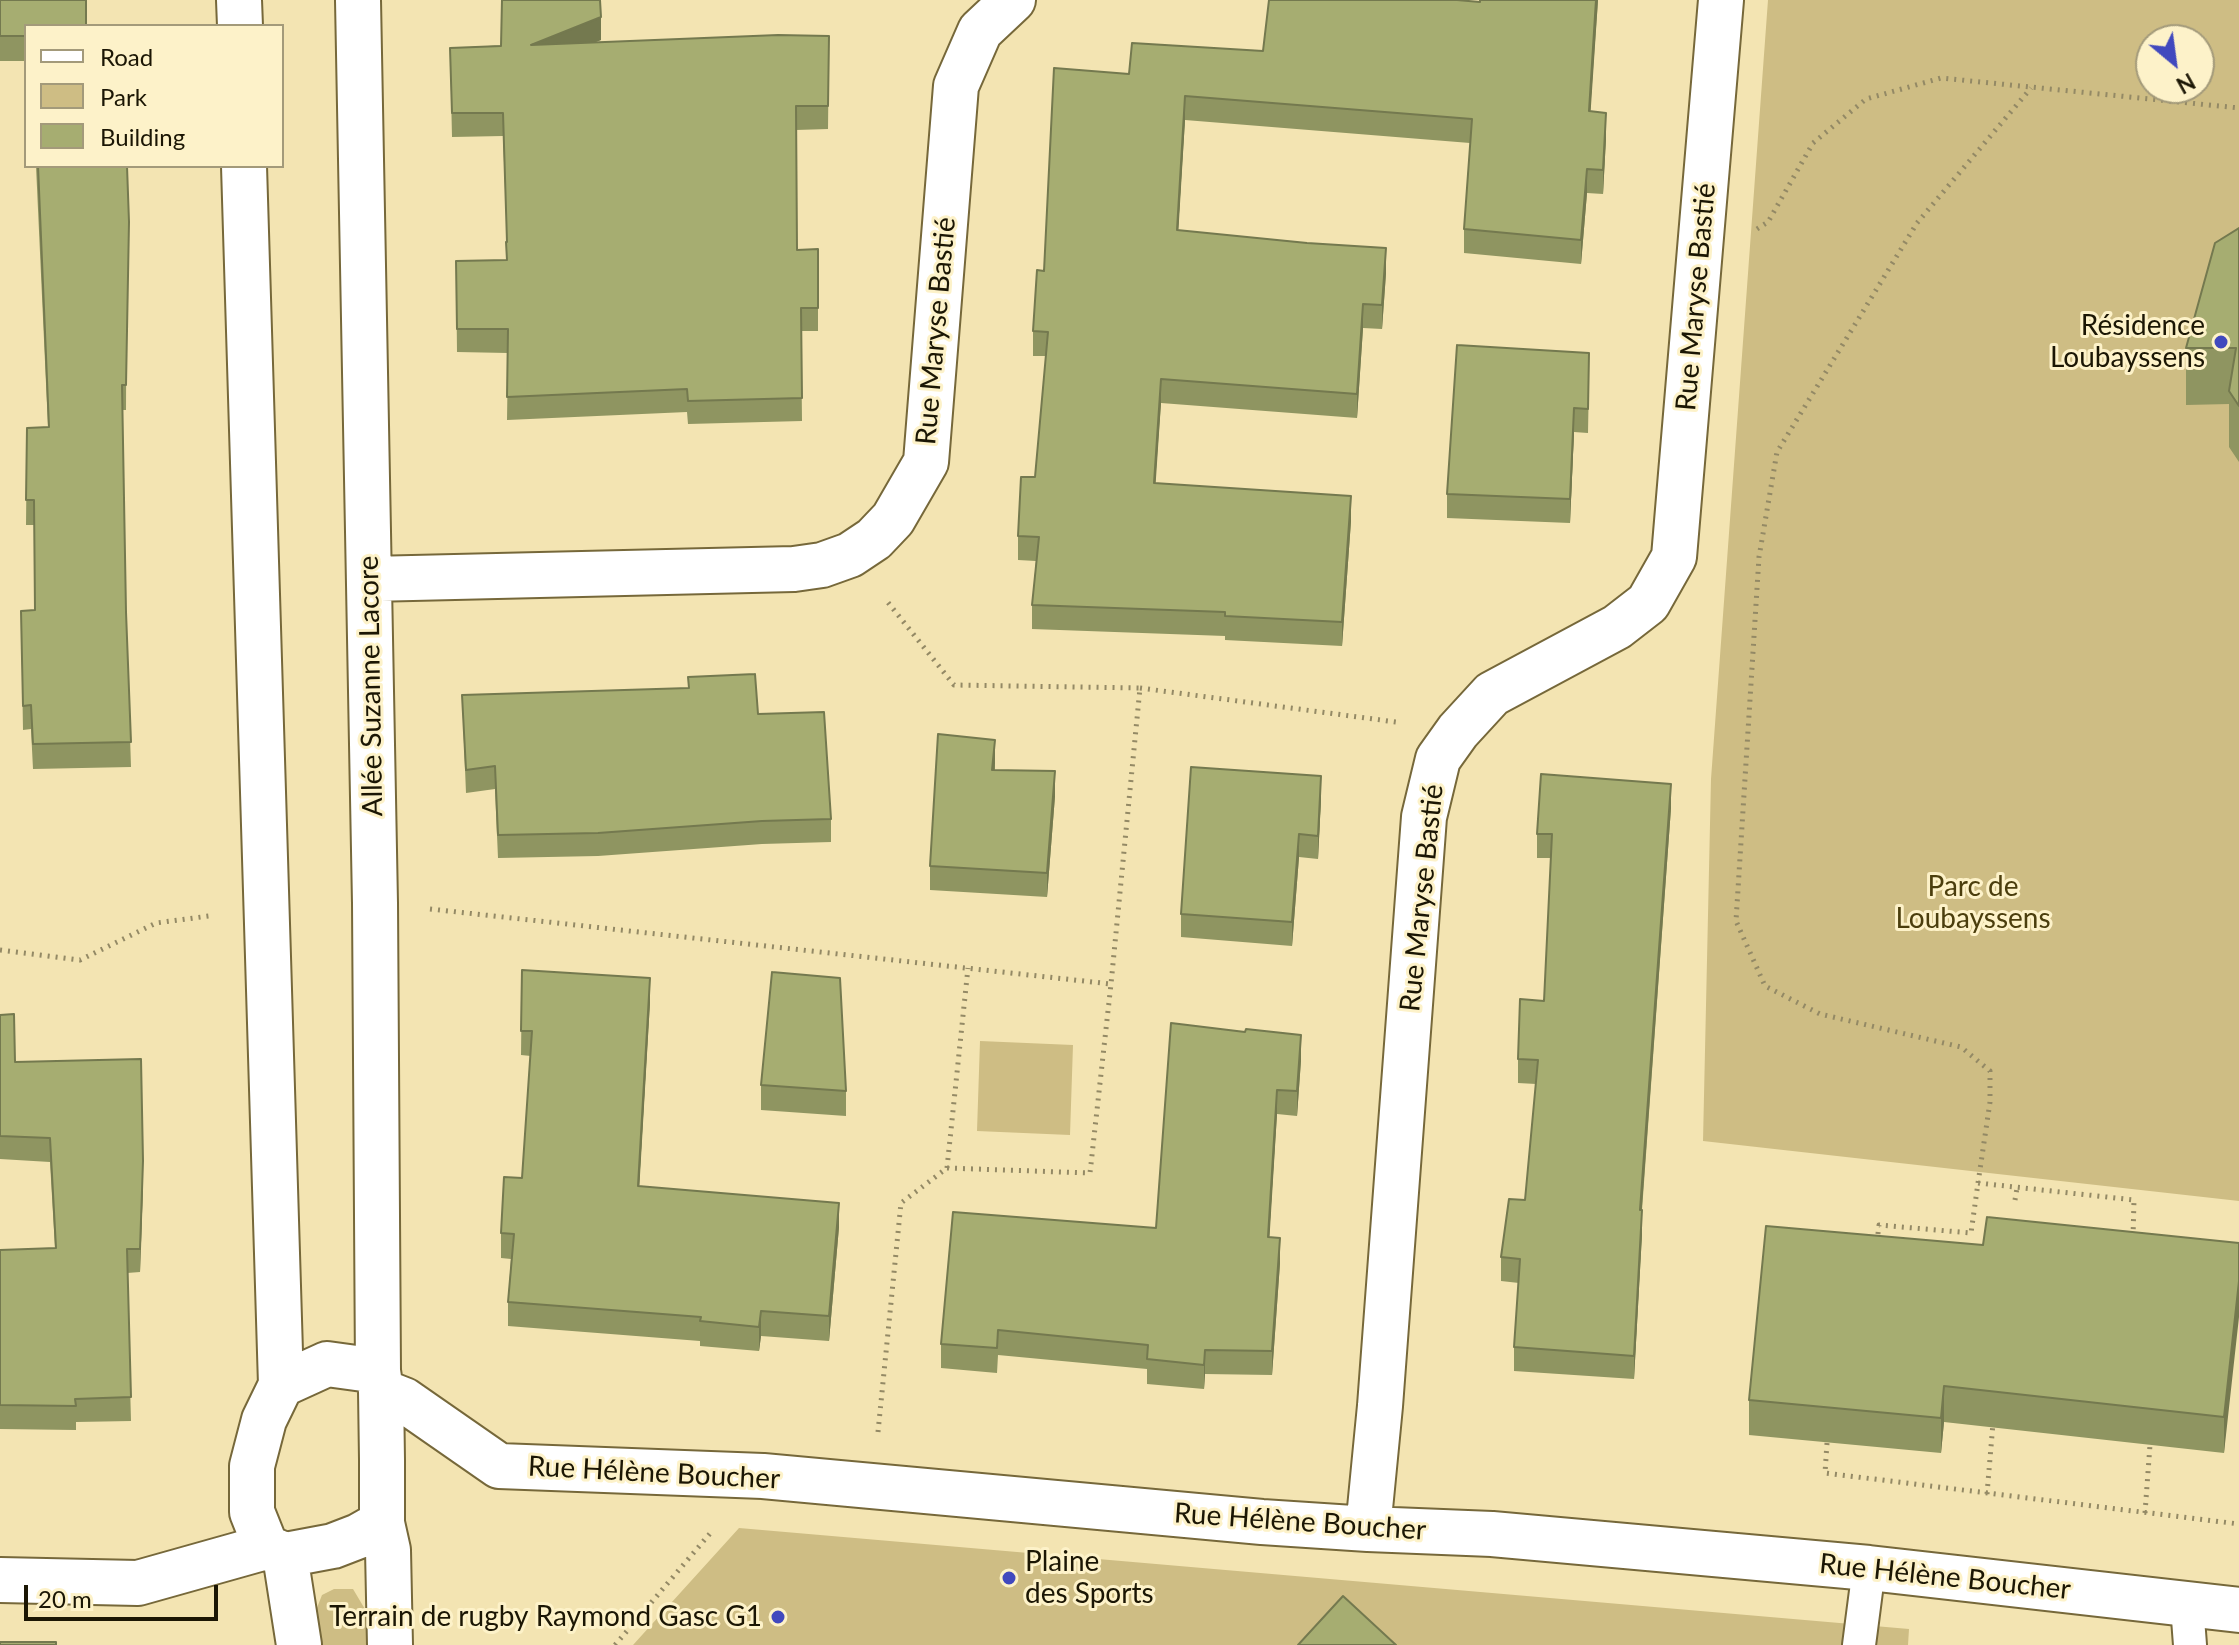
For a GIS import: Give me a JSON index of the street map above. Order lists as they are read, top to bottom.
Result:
{
  "streets": {
    "street": ["Rue Maryse Bastié", "Allée Suzanne Lacore", "Rue Hélène Boucher"]
  },
  "crossings": [
    ["Rue Maryse Bastié", "Allée Suzanne Lacore"],
    ["Rue Maryse Bastié", "Rue Hélène Boucher"],
    ["Allée Suzanne Lacore", "Rue Hélène Boucher"]
  ],
  "parks": ["Parc de Loubayssens"],
  "places": ["Résidence Loubayssens", "Plaine des Sports", "Terrain de rugby Raymond Gasc G1"],
  "legend": ["Road", "Park", "Building"],
  "scale_bar": "20 m",
  "north": "bottom right"
}
